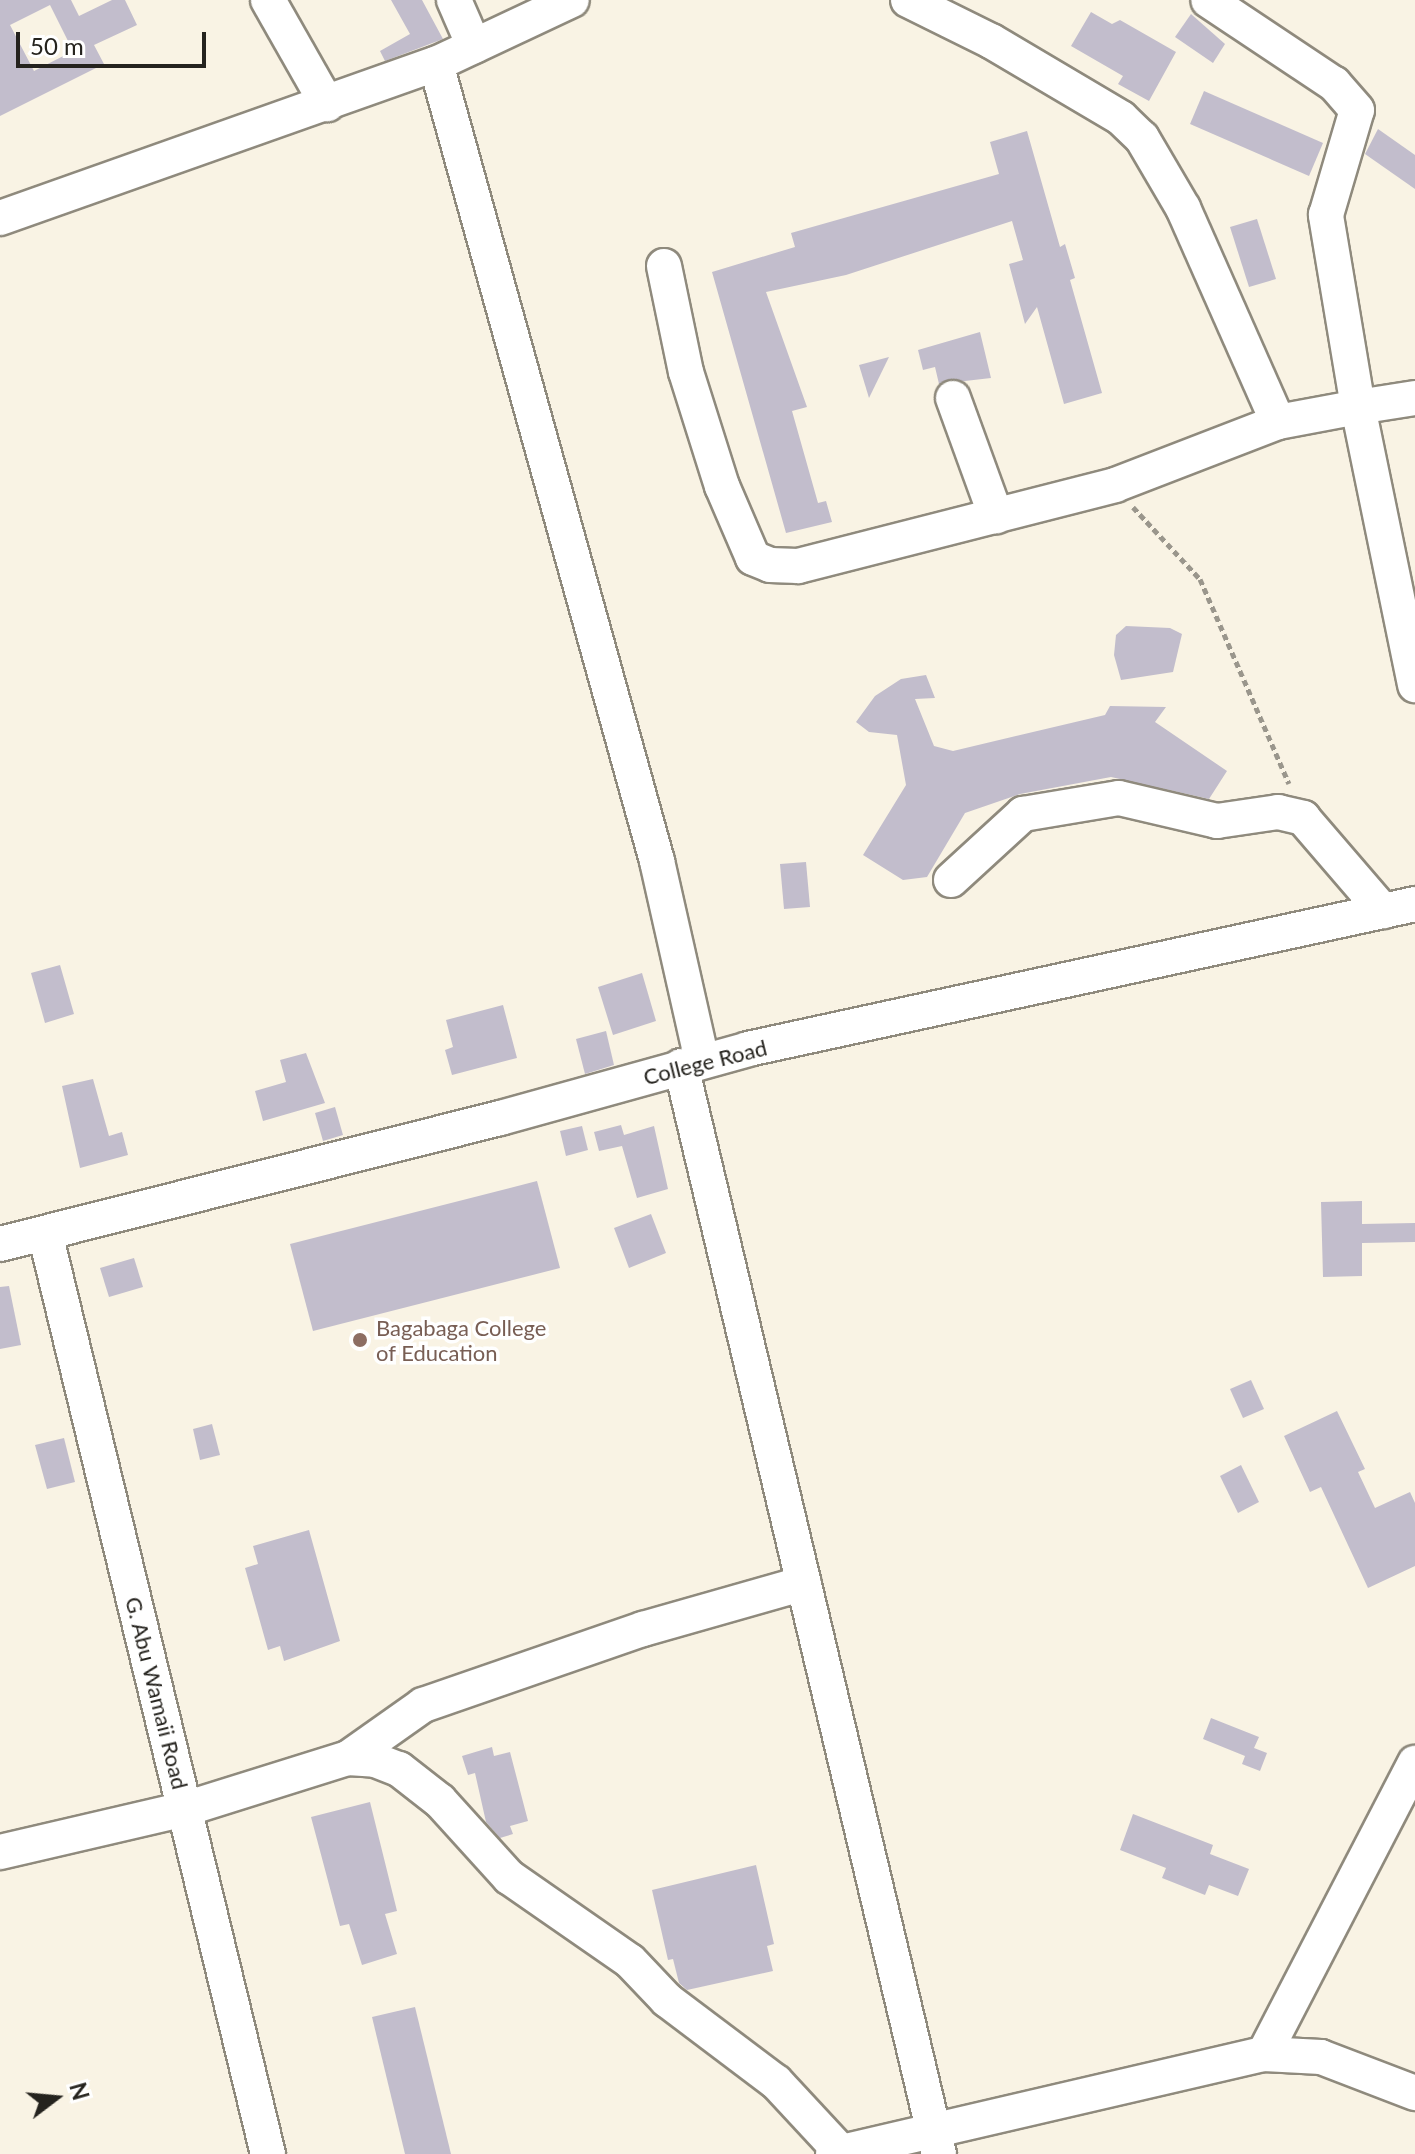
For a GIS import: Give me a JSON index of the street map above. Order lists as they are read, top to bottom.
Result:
{
  "streets": {
    "street": ["College Road", "G. Abu Wamaii Road"]
  },
  "crossings": [
    ["College Road", "G. Abu Wamaii Road"]
  ],
  "places": ["Bagabaga College of Education"],
  "scale_bar": "50 m",
  "north": "right"
}
